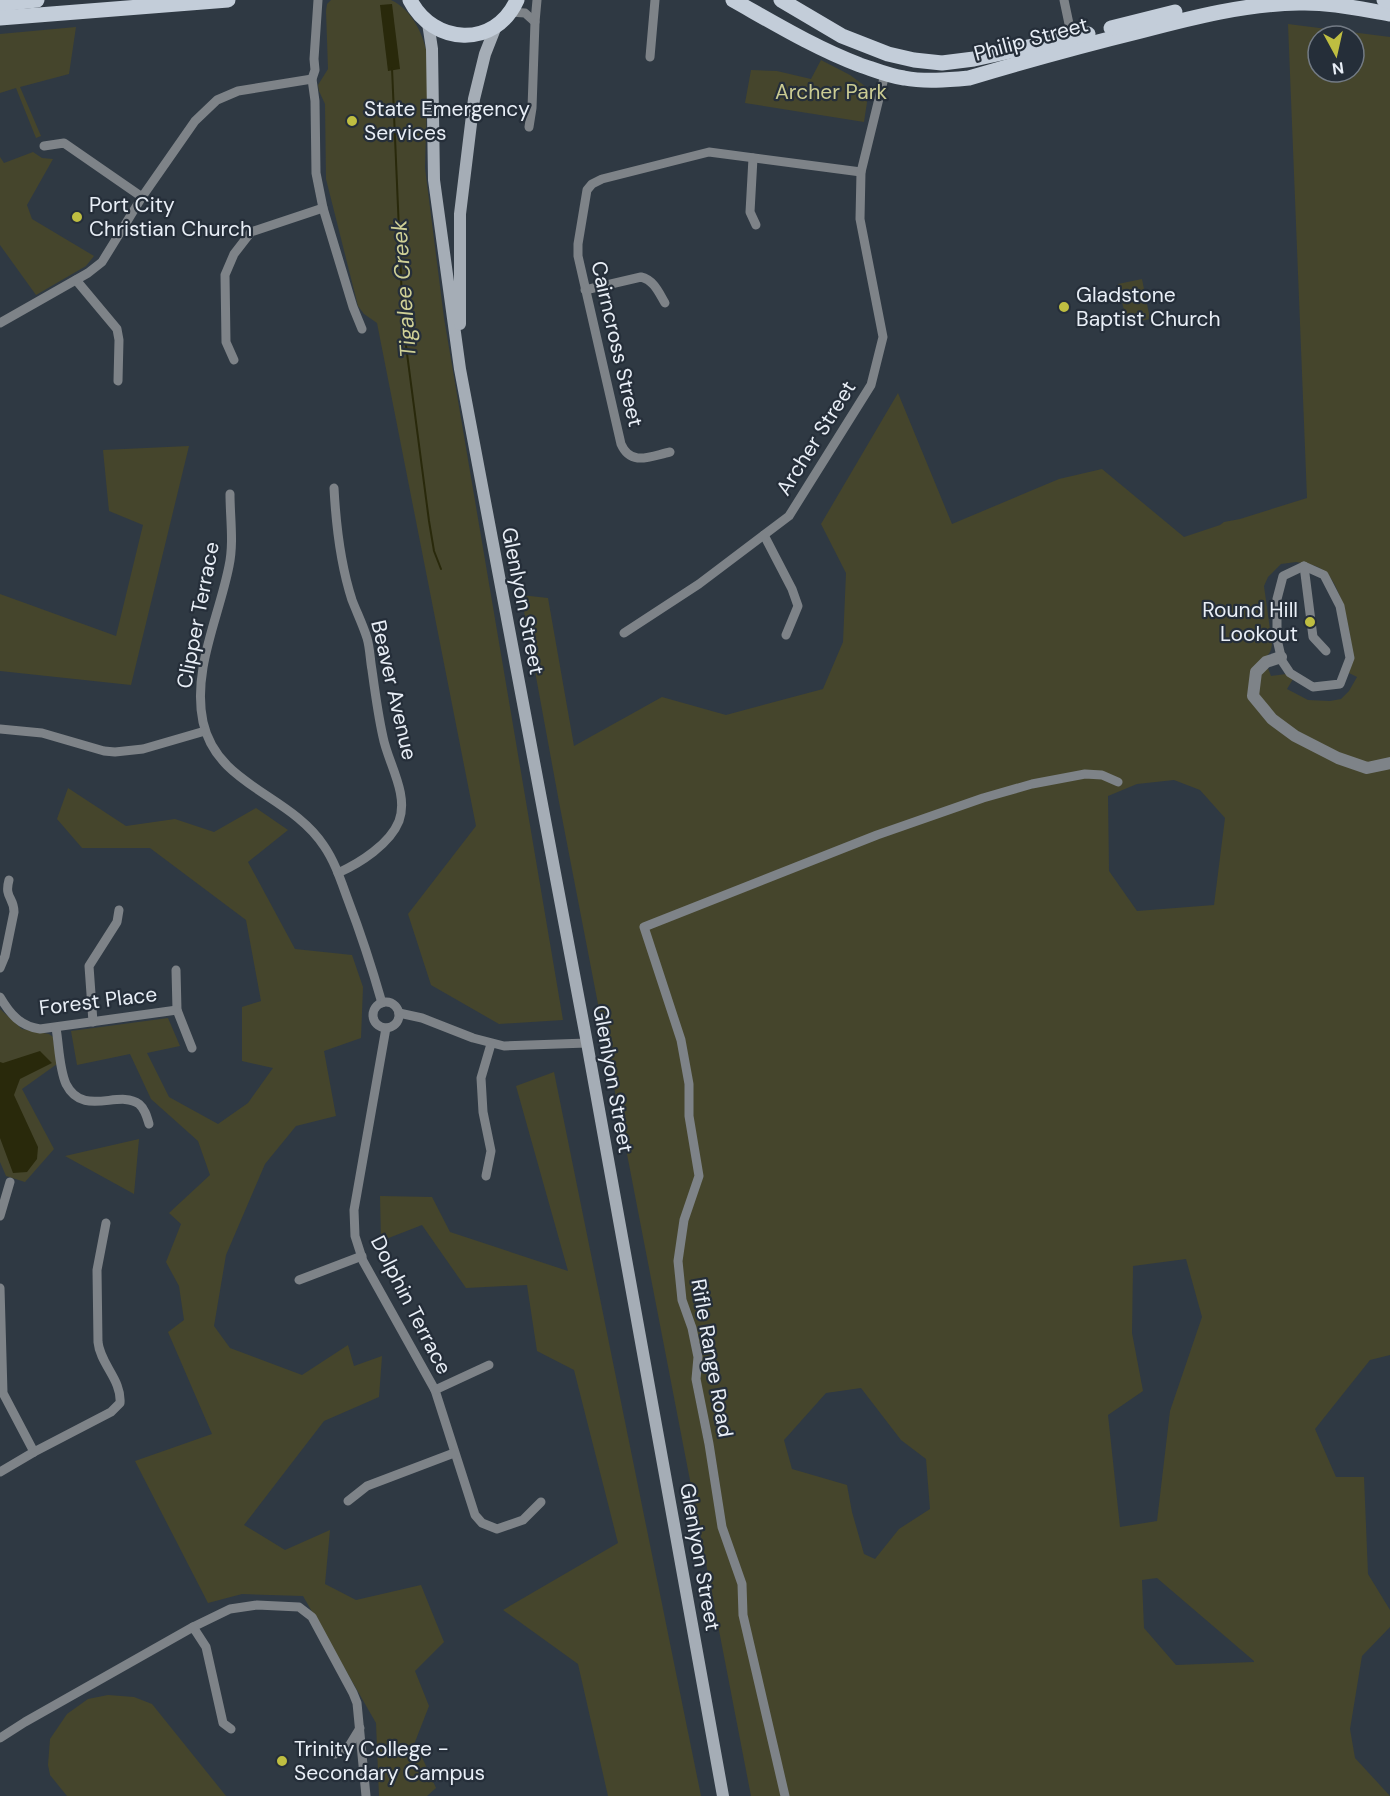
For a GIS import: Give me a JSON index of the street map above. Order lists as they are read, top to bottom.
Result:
{
  "streets": {
    "main road": ["Philip Street", "Glenlyon Street"],
    "street": [
      "Cairncross Street",
      "Archer Street",
      "Clipper Terrace",
      "Beaver Avenue",
      "Forest Place",
      "Dolphin Terrace",
      "Rifle Range Road"
    ]
  },
  "crossings": [
    ["Philip Street", "Archer Street"],
    ["Cairncross Street", "Archer Street"],
    ["Clipper Terrace", "Beaver Avenue"],
    ["Clipper Terrace", "Dolphin Terrace"]
  ],
  "water": ["Tigalee Creek"],
  "parks": ["Archer Park"],
  "places": [
    "State Emergency Services",
    "Port City Christian Church",
    "Gladstone Baptist Church",
    "Round Hill Lookout",
    "Trinity College - Secondary Campus"
  ],
  "north": "bottom"
}
